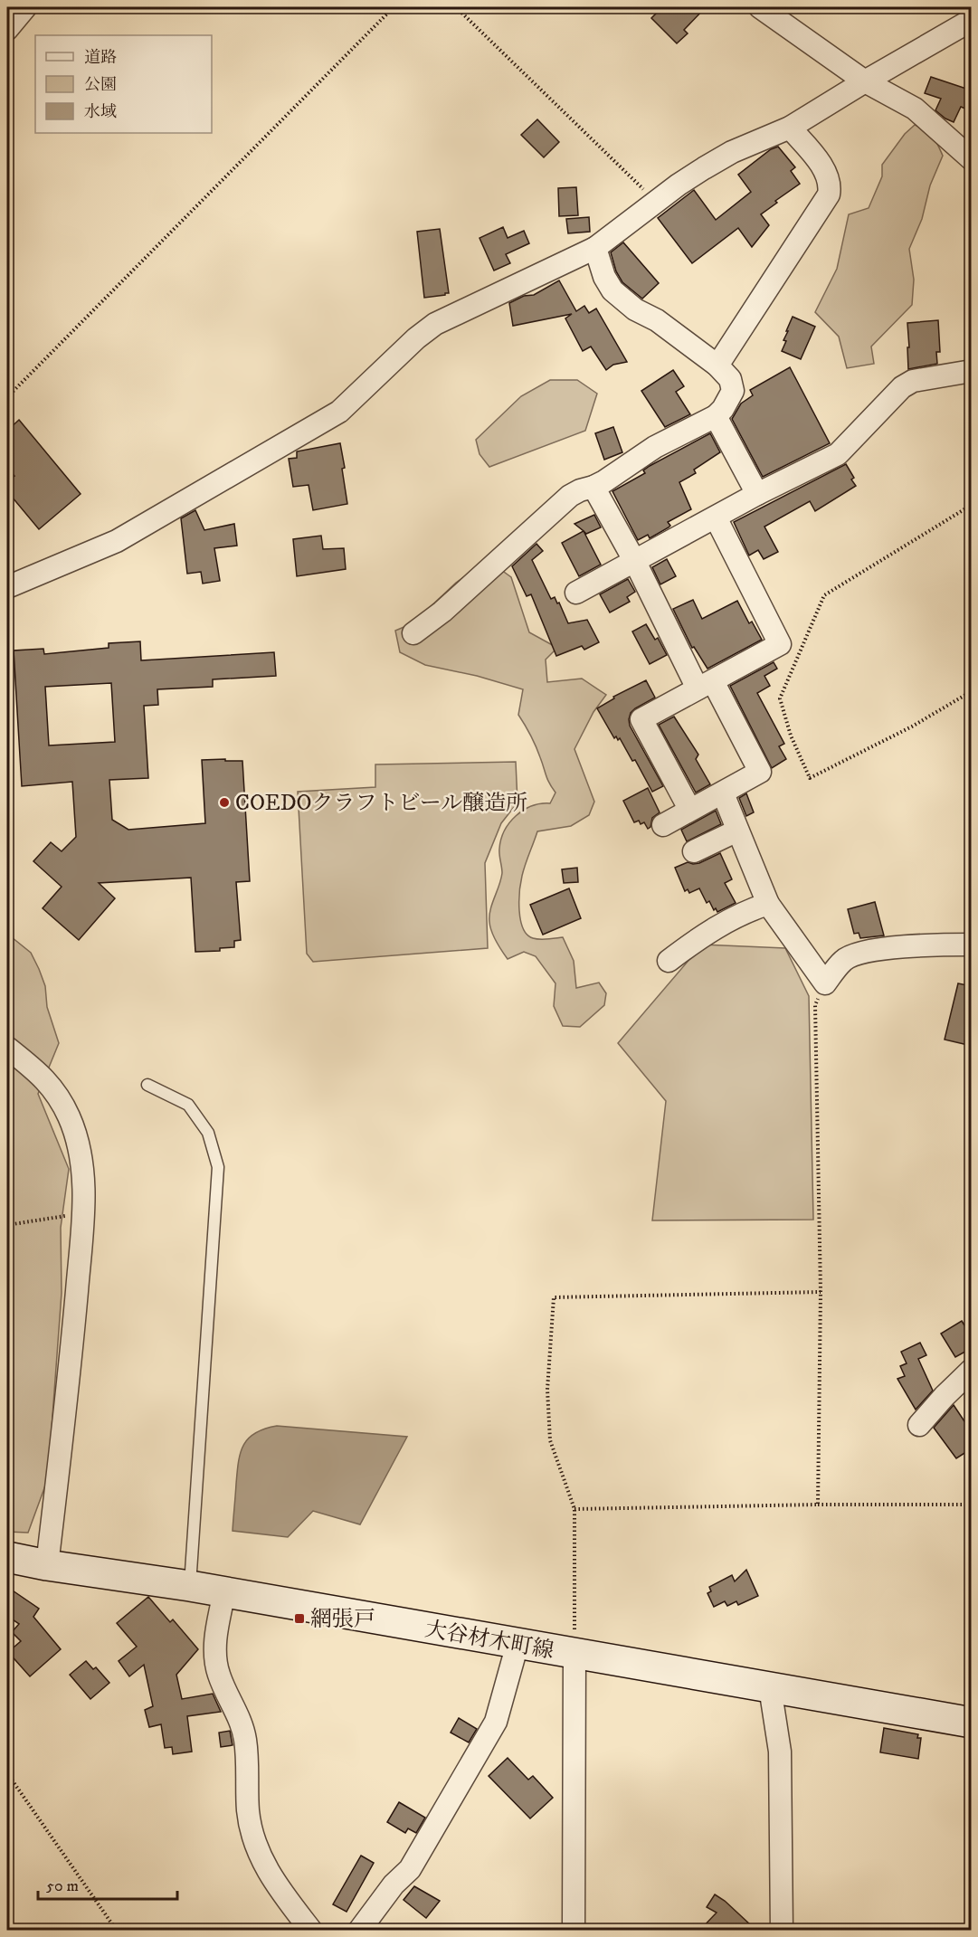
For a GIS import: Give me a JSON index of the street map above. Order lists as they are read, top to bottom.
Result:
{
  "streets": {
    "main road": ["大谷材木町線"]
  },
  "places": {
    "other": ["COEDOクラフトビール醸造所"],
    "transit": ["網張戸"]
  },
  "legend": ["道路", "公園", "水域"],
  "scale_bar": "50 m"
}
